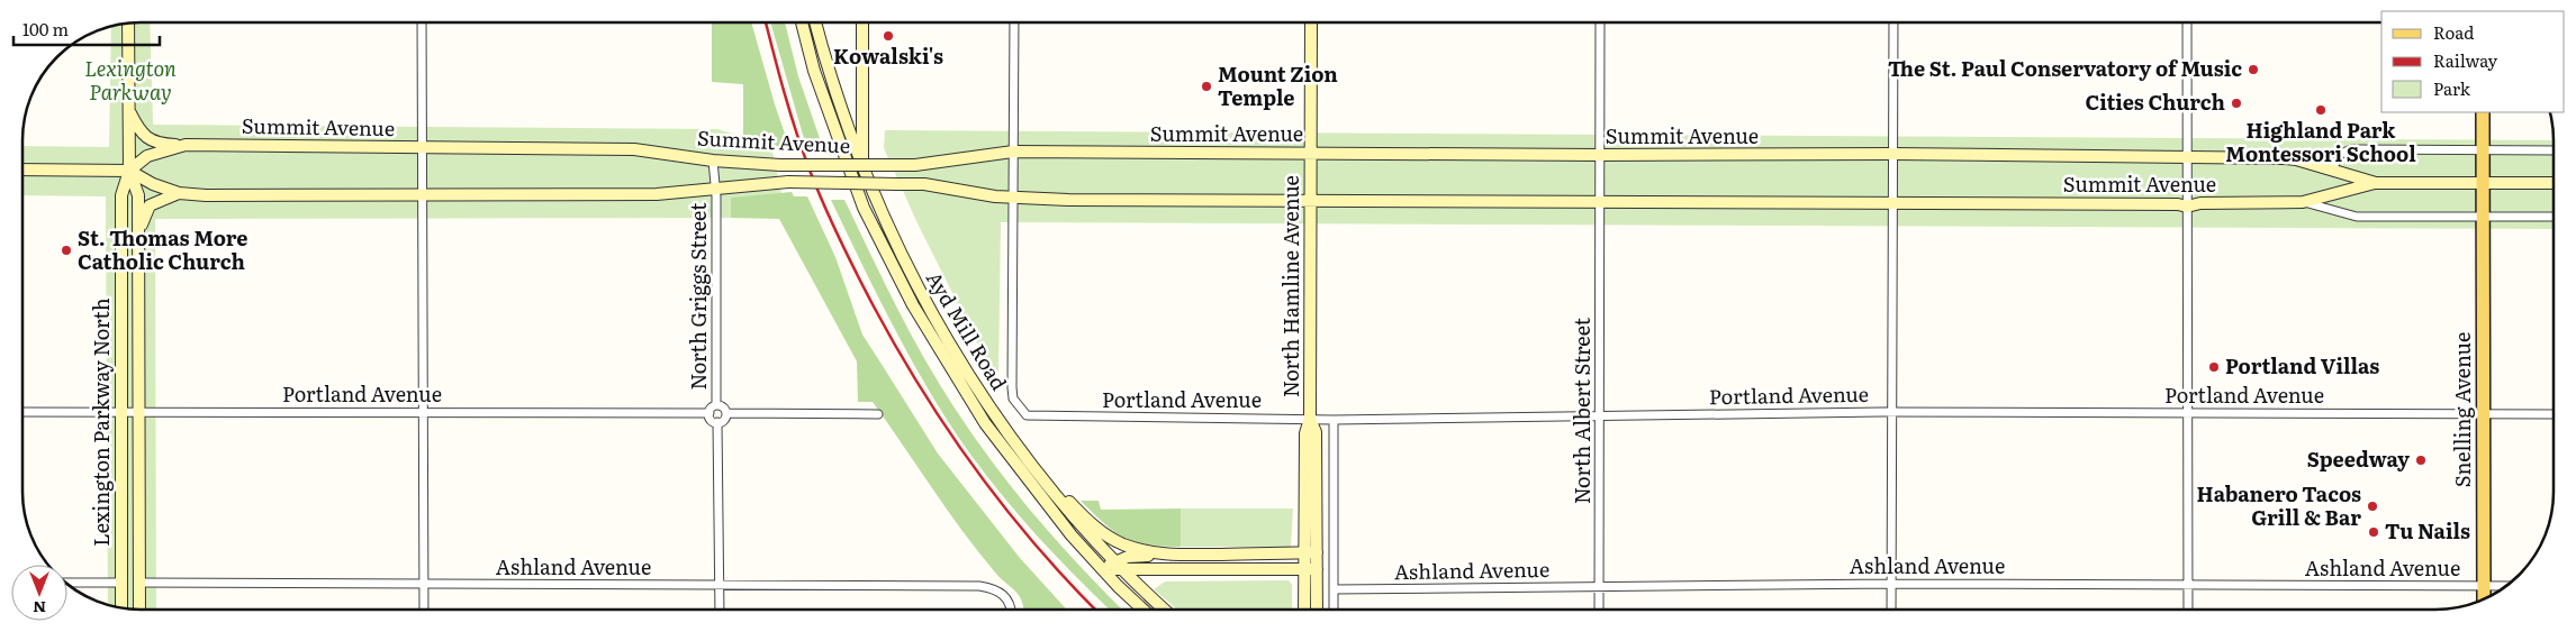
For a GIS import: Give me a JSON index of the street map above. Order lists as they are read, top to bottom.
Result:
{
  "streets": {
    "main road": ["Snelling Avenue"],
    "street": [
      "Summit Avenue",
      "North Hamline Avenue",
      "North Griggs Street",
      "Ayd Mill Road",
      "Portland Avenue",
      "North Albert Street",
      "Lexington Parkway North",
      "Ashland Avenue"
    ]
  },
  "crossings": [
    ["Summit Avenue", "North Hamline Avenue"],
    ["Summit Avenue", "North Griggs Street"],
    ["Summit Avenue", "Portland Avenue"],
    ["Summit Avenue", "Snelling Avenue"],
    ["Summit Avenue", "North Albert Street"],
    ["Summit Avenue", "Lexington Parkway North"],
    ["North Hamline Avenue", "Portland Avenue"],
    ["North Griggs Street", "Portland Avenue"],
    ["Portland Avenue", "Snelling Avenue"],
    ["Portland Avenue", "North Albert Street"],
    ["Portland Avenue", "Lexington Parkway North"],
    ["Snelling Avenue", "Ashland Avenue"],
    ["North Albert Street", "Ashland Avenue"],
    ["Lexington Parkway North", "Ashland Avenue"]
  ],
  "parks": ["Lexington Parkway"],
  "places": [
    "Kowalski's",
    "The St. Paul Conservatory of Music",
    "Mount Zion Temple",
    "Cities Church",
    "Highland Park Montessori School",
    "St. Thomas More Catholic Church",
    "Portland Villas",
    "Speedway",
    "Habanero Tacos Grill & Bar",
    "Tu Nails"
  ],
  "legend": ["Road", "Railway", "Park"],
  "scale_bar": "100 m",
  "north": "bottom"
}
